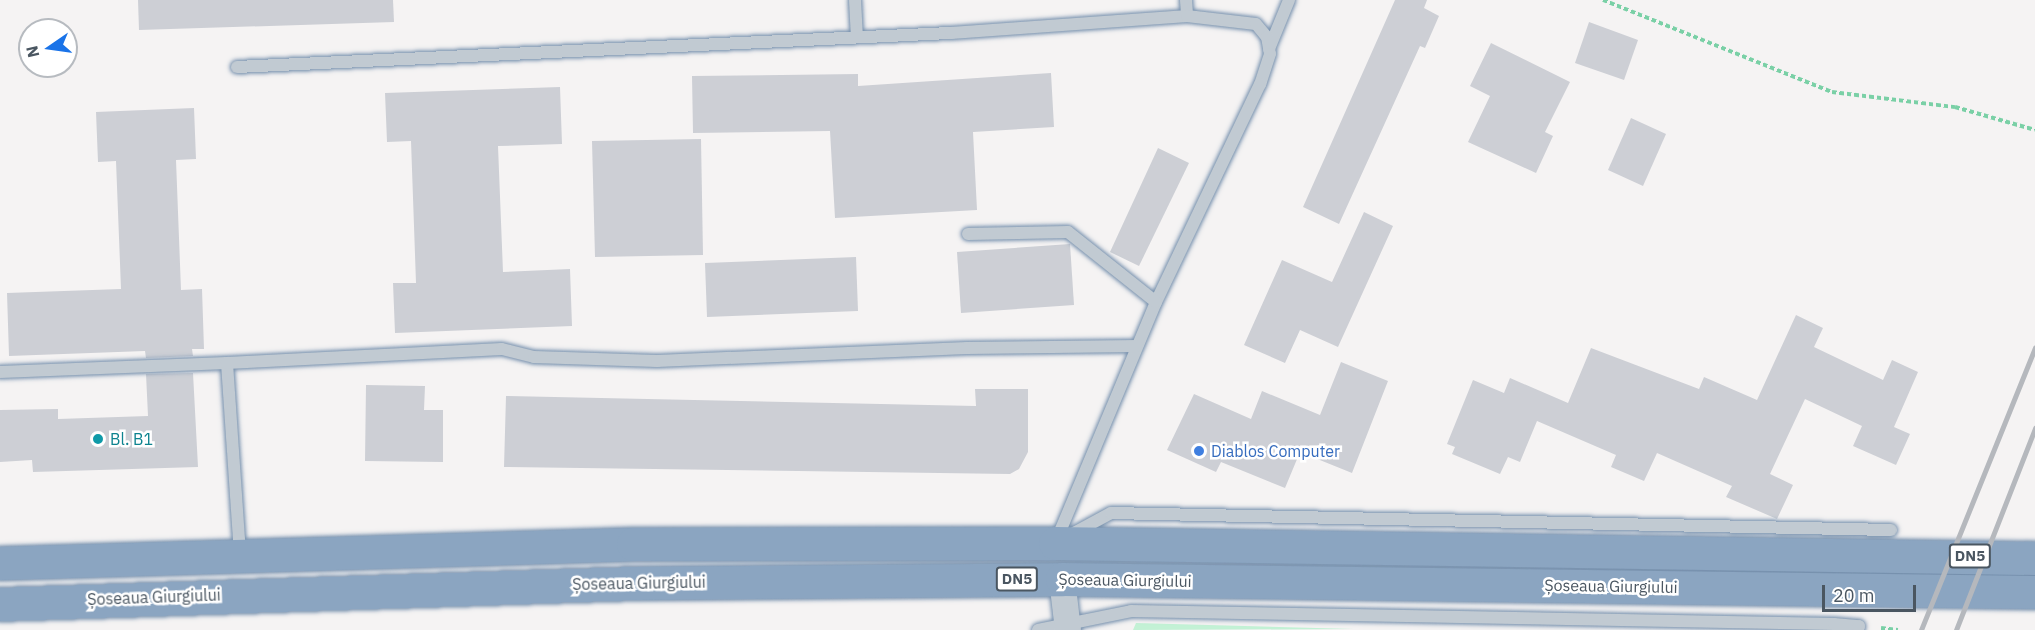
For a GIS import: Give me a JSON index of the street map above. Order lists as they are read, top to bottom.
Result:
{
  "streets": {
    "highway": ["DN5", "Șoseaua Giurgiului"]
  },
  "places": ["Bl. B1", "Diablos Computer"],
  "scale_bar": "20 m",
  "north": "left"
}
